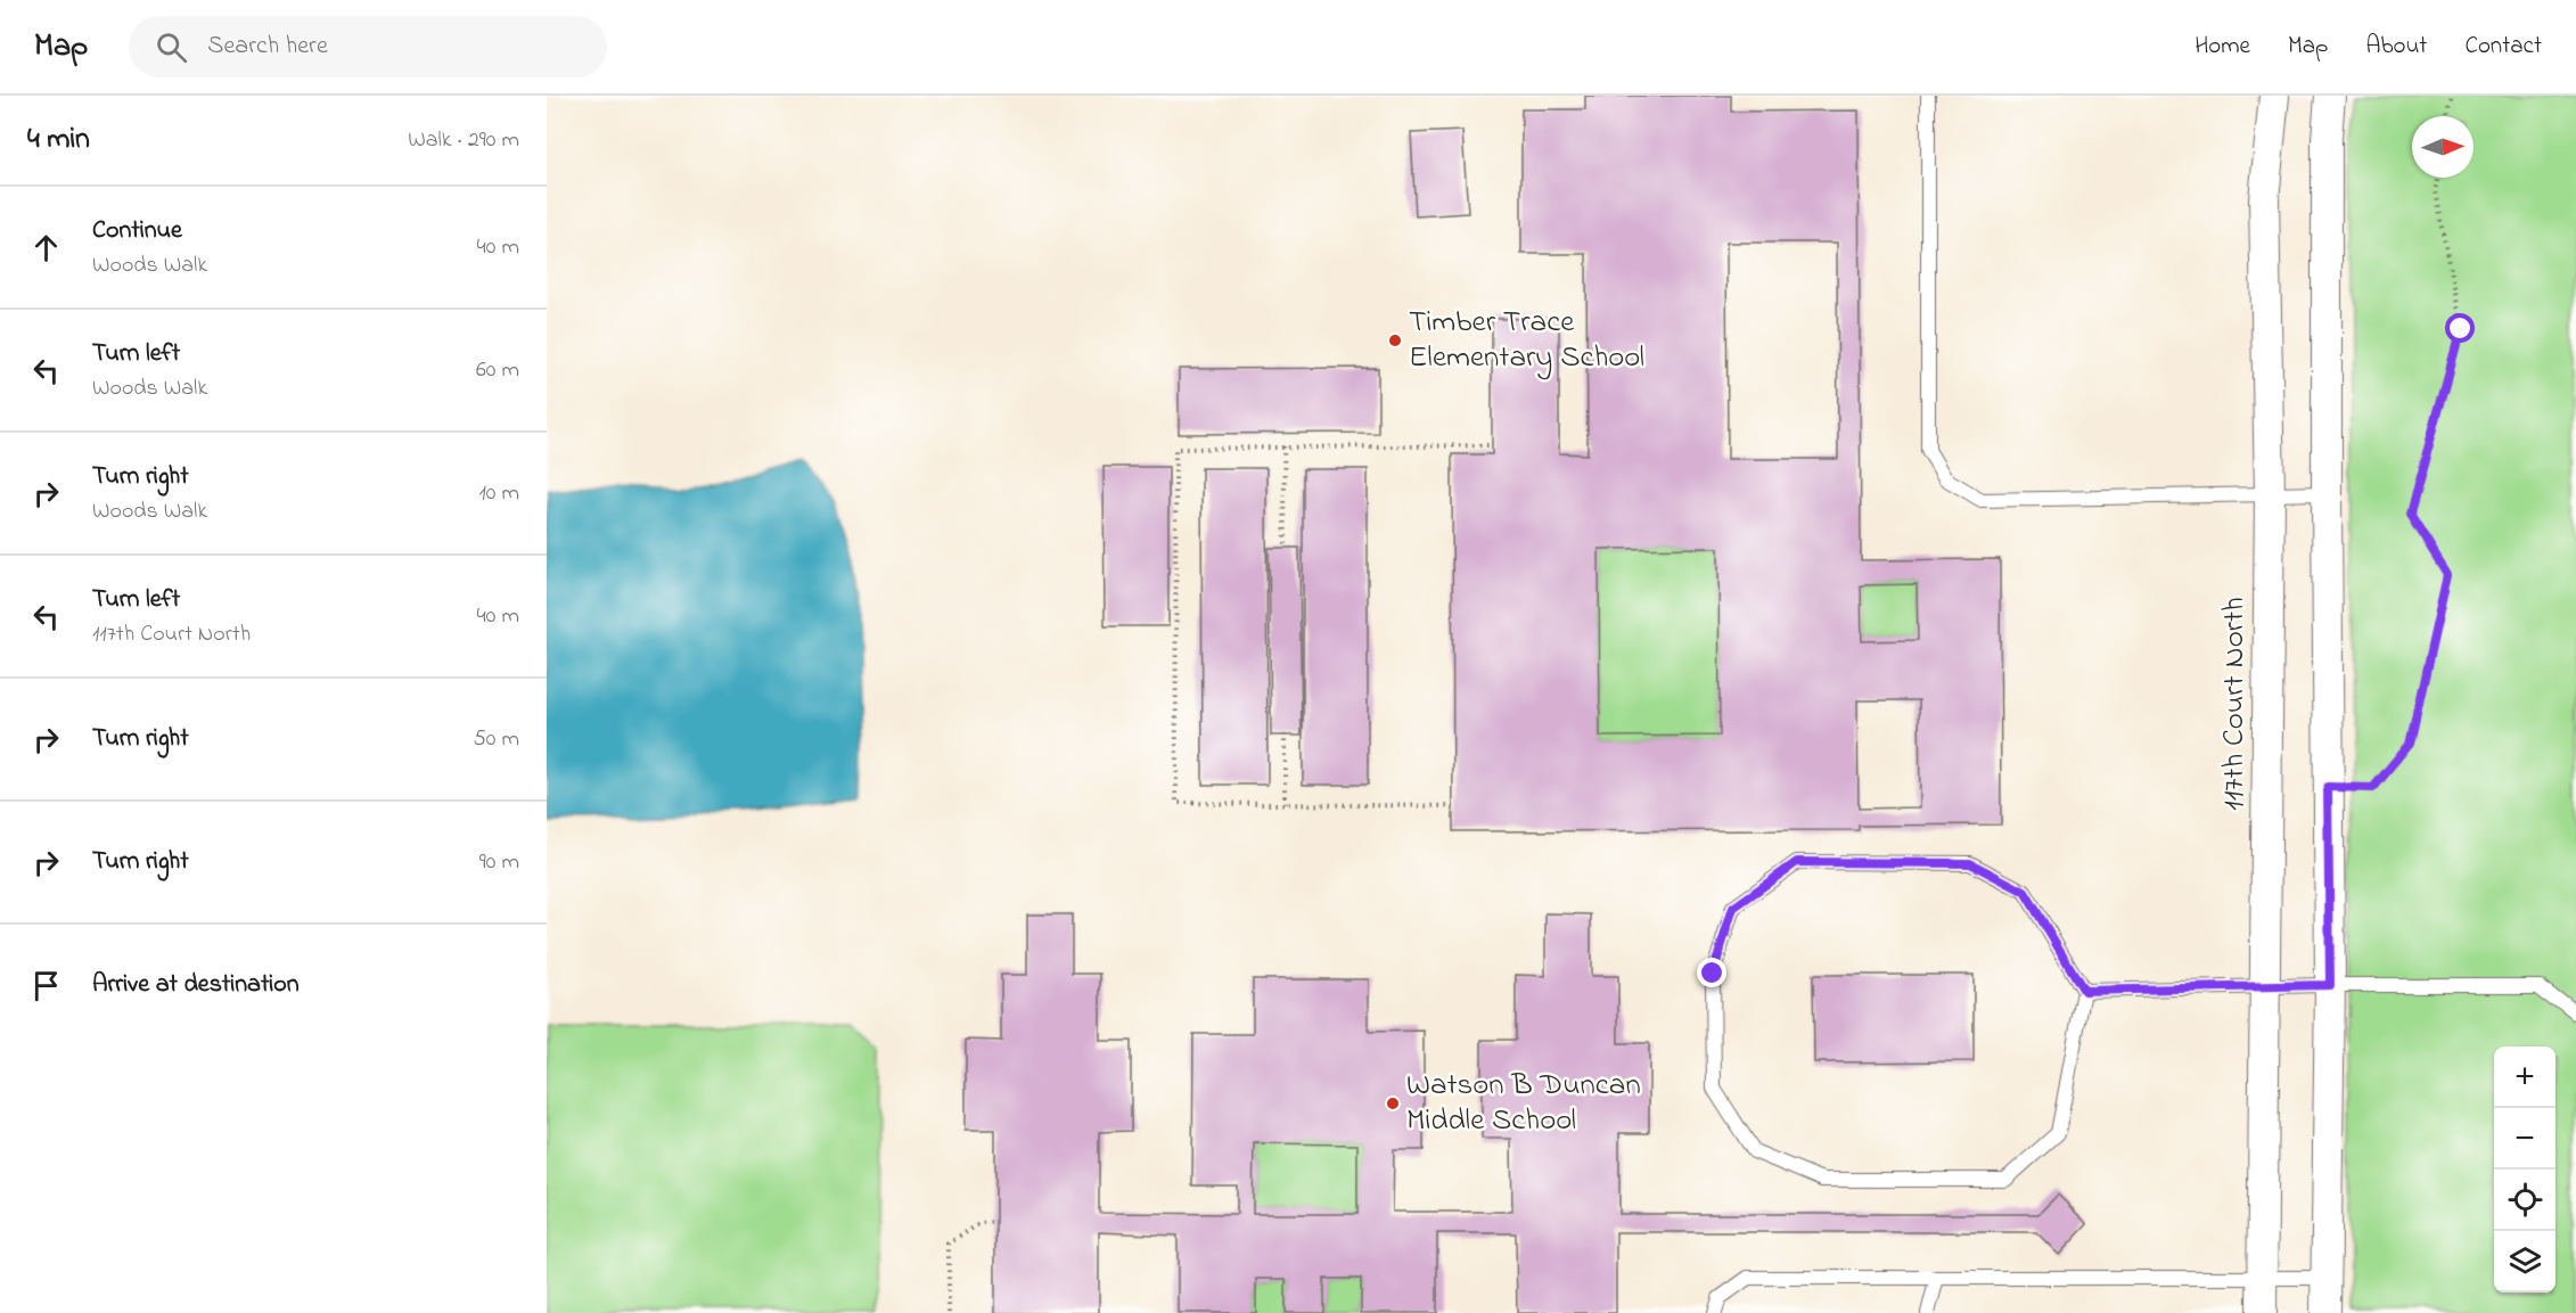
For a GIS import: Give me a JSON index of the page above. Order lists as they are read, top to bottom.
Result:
{
  "streets": {
    "street": ["117th Court North"]
  },
  "places": ["Timber Trace Elementary School", "Watson B Duncan Middle School"],
  "north": "right",
  "page": {
    "header": "Map",
    "search": "Search here",
    "nav": [
      "Home",
      "Map",
      "About",
      "Contact"
    ],
    "heading": ["4 min", "Walk · 290 m"],
    "list": [
      ["Continue", "Woods Walk", "40 m"],
      ["Turn left", "Woods Walk", "60 m"],
      ["Turn right", "Woods Walk", "10 m"],
      ["Turn left", "117th Court North", "40 m"],
      ["Turn right", "50 m"],
      ["Turn right", "90 m"],
      "Arrive at destination"
    ],
    "map_buttons": ["+", "−"]
  }
}
